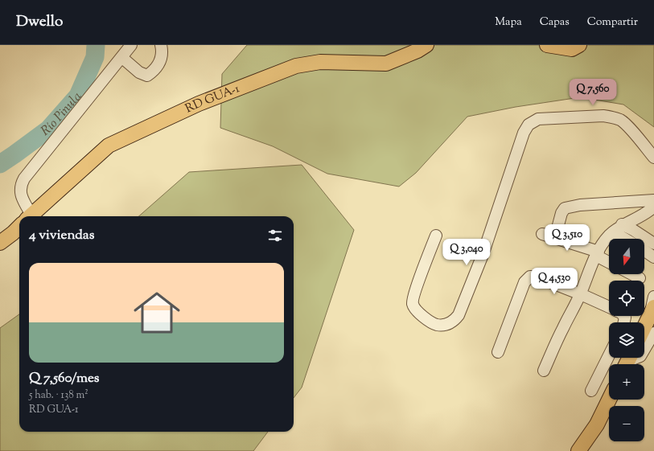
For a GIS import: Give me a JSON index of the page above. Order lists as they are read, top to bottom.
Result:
{
  "streets": {
    "main road": ["RD GUA-1"]
  },
  "water": ["Río Pinula"],
  "north": "bottom",
  "page": {
    "header": "Dwello",
    "nav": ["Mapa", "Capas", "Compartir"],
    "price": [
      "Q 7,560",
      "Q 3,510",
      "Q 3,040",
      "Q 4,530"
    ],
    "heading": "4 viviendas",
    "map_buttons": ["+", "−"],
    "list": [
      {
        "name": "Q 7,560/mes",
        "note": "5 hab. · 138 m² · RD GUA-1"
      }
    ]
  }
}
